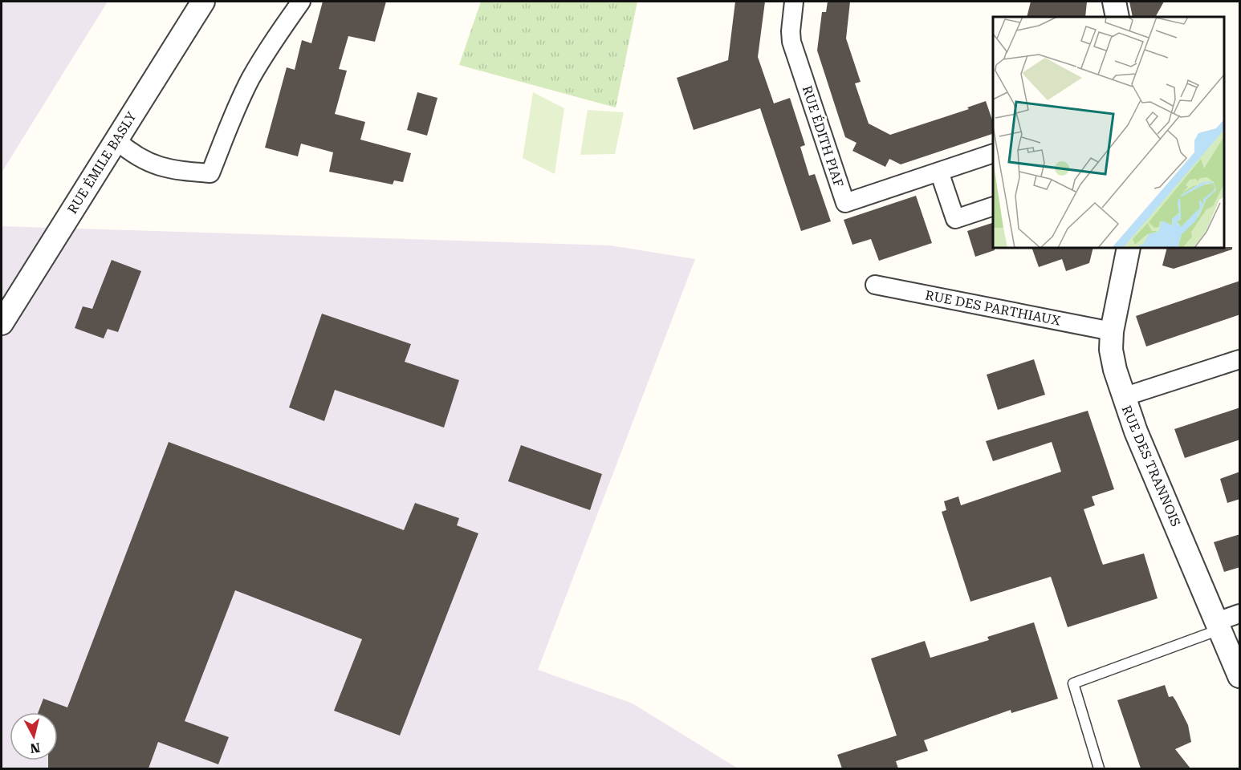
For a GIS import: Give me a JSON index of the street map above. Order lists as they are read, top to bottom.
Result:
{
  "streets": {
    "street": [
      "RUE ÉDITH PIAF",
      "RUE ÉMILE BASLY",
      "RUE DES PARTHIAUX",
      "RUE DES TRANNOIS"
    ]
  },
  "crossings": [
    ["RUE DES PARTHIAUX", "RUE DES TRANNOIS"]
  ],
  "north": "bottom"
}
